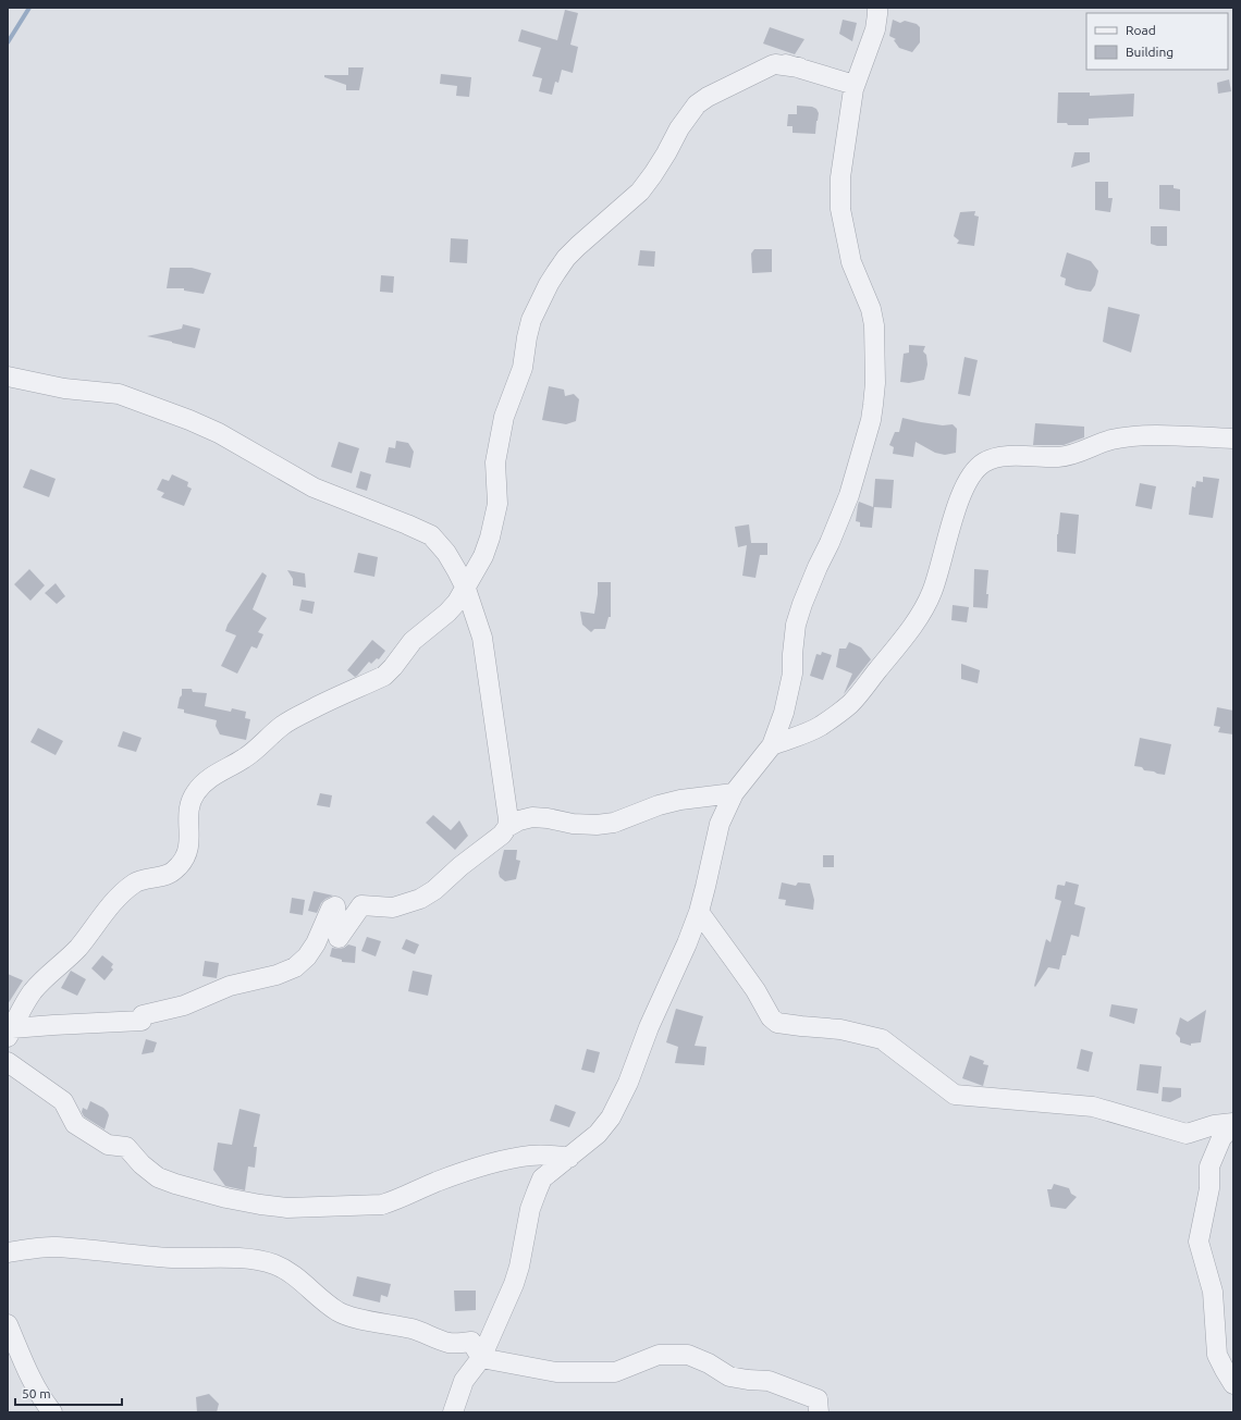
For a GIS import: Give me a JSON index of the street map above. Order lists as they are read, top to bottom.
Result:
{
  "legend": ["Road", "Building"],
  "scale_bar": "50 m"
}
